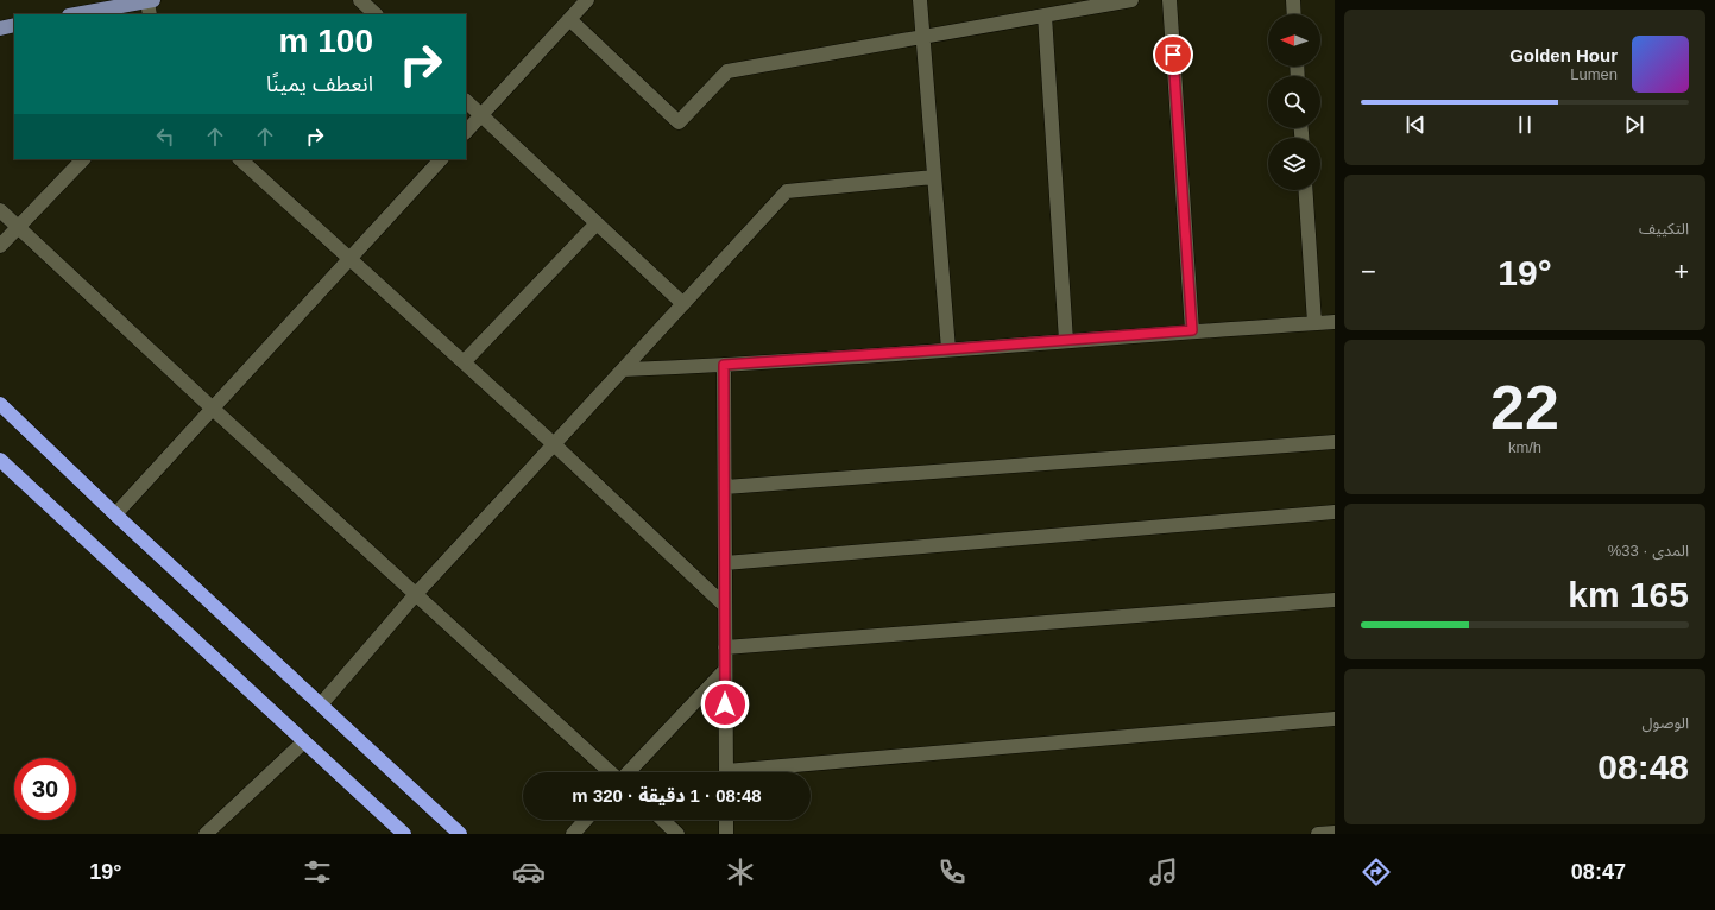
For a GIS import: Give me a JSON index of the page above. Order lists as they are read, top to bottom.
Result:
{
  "north": "left",
  "page": {
    "turn": ["100 m", "انعطف يمينًا"],
    "song": ["Golden Hour", "Lumen"],
    "tile": [
      "التكييف",
      ["22", "km/h"],
      ["المدى · 33%", "165 km"],
      ["الوصول", "08:48"]
    ],
    "heat": ["−", "19°", "+"],
    "limit": "30",
    "trip": "08:48 · 1 دقيقة · 320 m",
    "tabs": ["08:47", "19°"]
  }
}
